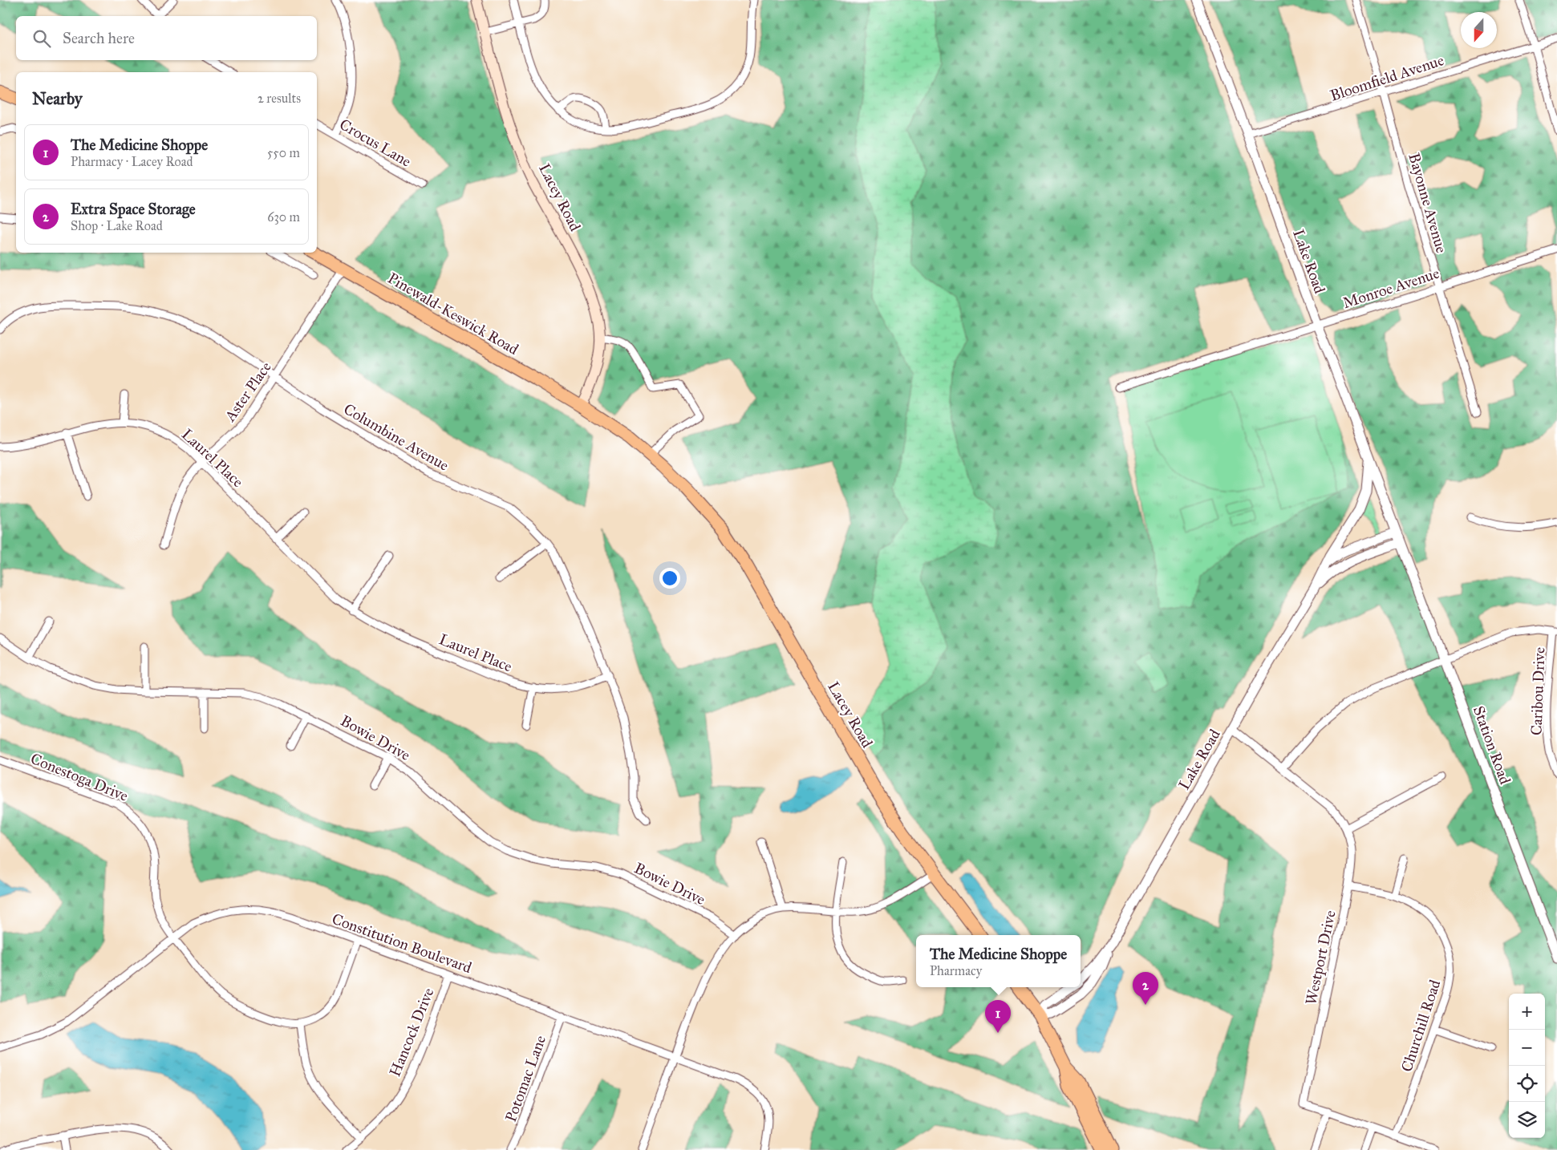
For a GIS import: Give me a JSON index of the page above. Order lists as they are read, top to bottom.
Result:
{
  "streets": {
    "main road": ["Lacey Road", "Pinewald-Keswick Road"],
    "street": [
      "Bloomfield Avenue",
      "Crocus Lane",
      "Bayonne Avenue",
      "Lake Road",
      "Monroe Avenue",
      "Aster Place",
      "Columbine Avenue",
      "Laurel Place",
      "Caribou Drive",
      "Bowie Drive",
      "Station Road",
      "Conestoga Drive",
      "Constitution Boulevard",
      "Westport Drive",
      "Churchill Road",
      "Hancock Drive",
      "Potomac Lane"
    ]
  },
  "crossings": [
    ["Bloomfield Avenue", "Bayonne Avenue"],
    ["Bloomfield Avenue", "Lake Road"],
    ["Lacey Road", "Pinewald-Keswick Road"],
    ["Bayonne Avenue", "Monroe Avenue"],
    ["Lake Road", "Monroe Avenue"],
    ["Lake Road", "Station Road"],
    ["Lake Road", "Westport Drive"],
    ["Pinewald-Keswick Road", "Aster Place"],
    ["Aster Place", "Columbine Avenue"],
    ["Aster Place", "Laurel Place"],
    ["Columbine Avenue", "Laurel Place"],
    ["Conestoga Drive", "Constitution Boulevard"],
    ["Constitution Boulevard", "Hancock Drive"],
    ["Constitution Boulevard", "Potomac Lane"],
    ["Westport Drive", "Churchill Road"]
  ],
  "north": "bottom",
  "page": {
    "search": "Search here",
    "heading": ["Nearby", "2 results"],
    "list": [
      {
        "mark": "1",
        "name": "The Medicine Shoppe",
        "note": "Pharmacy · Lacey Road",
        "value": "550 m"
      },
      {
        "mark": "2",
        "name": "Extra Space Storage",
        "note": "Shop · Lake Road",
        "value": "630 m"
      }
    ],
    "popup": ["The Medicine Shoppe", "Pharmacy"],
    "pins": ["2", "1"],
    "map_buttons": ["+", "−"]
  }
}
